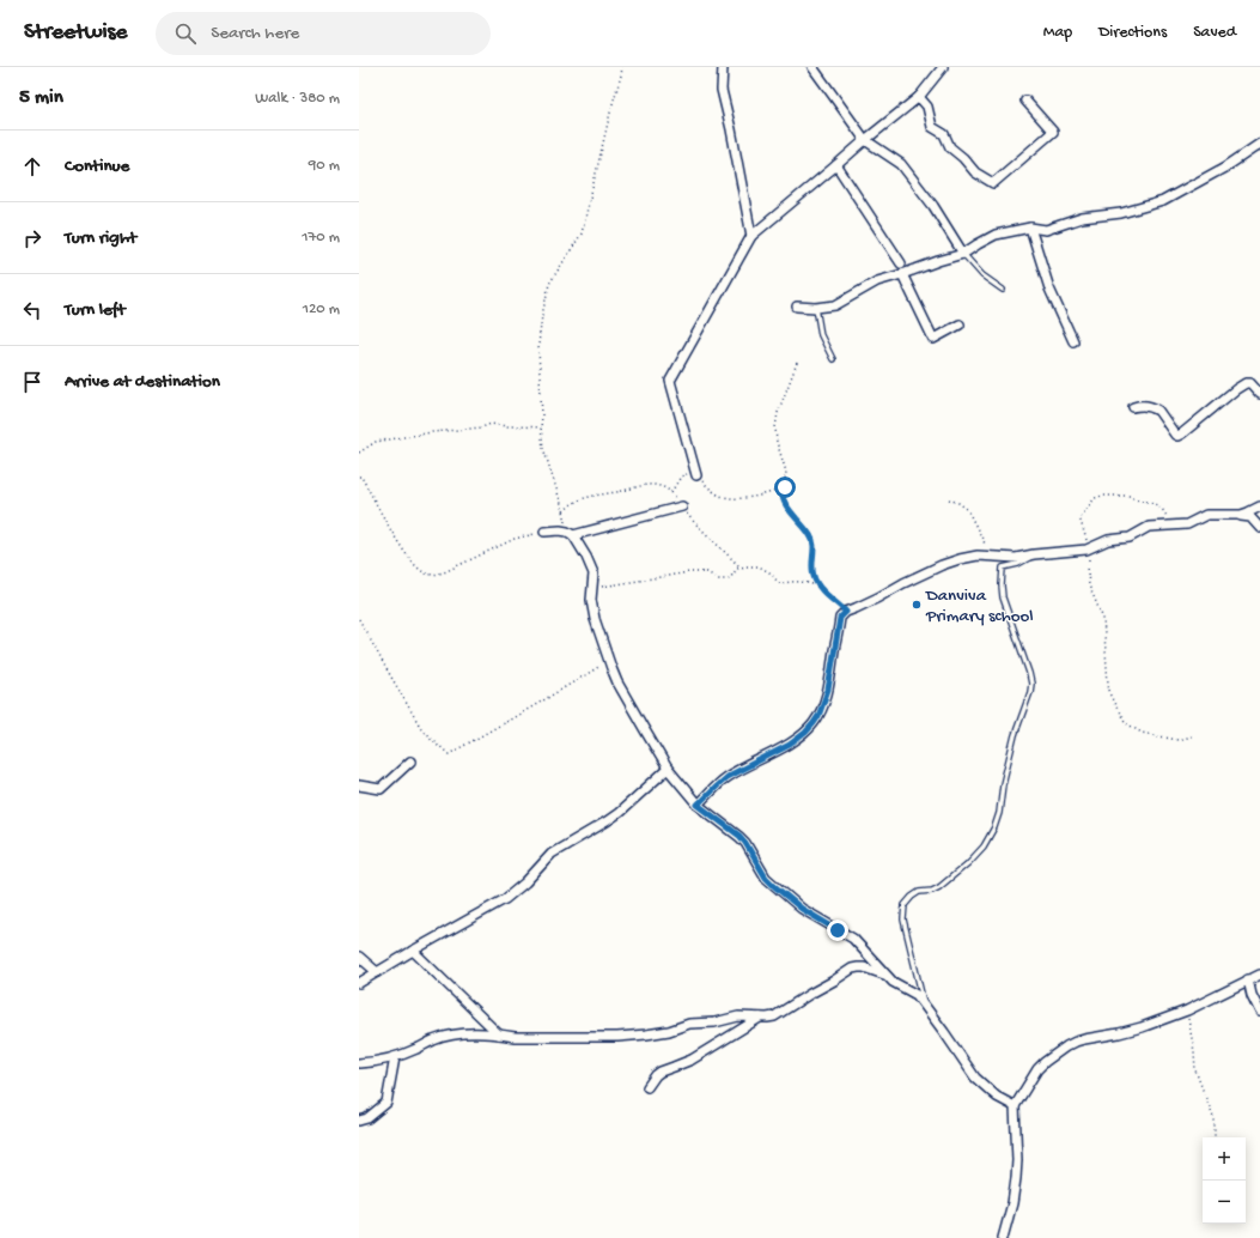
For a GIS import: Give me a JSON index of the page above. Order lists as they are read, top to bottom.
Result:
{
  "places": ["Danviva Primary school"],
  "page": {
    "header": "Streetwise",
    "search": "Search here",
    "nav": ["Map", "Directions", "Saved"],
    "heading": ["5 min", "Walk · 380 m"],
    "list": [
      ["Continue", "90 m"],
      ["Turn right", "170 m"],
      ["Turn left", "120 m"],
      "Arrive at destination"
    ],
    "map_buttons": ["+", "−"]
  }
}
